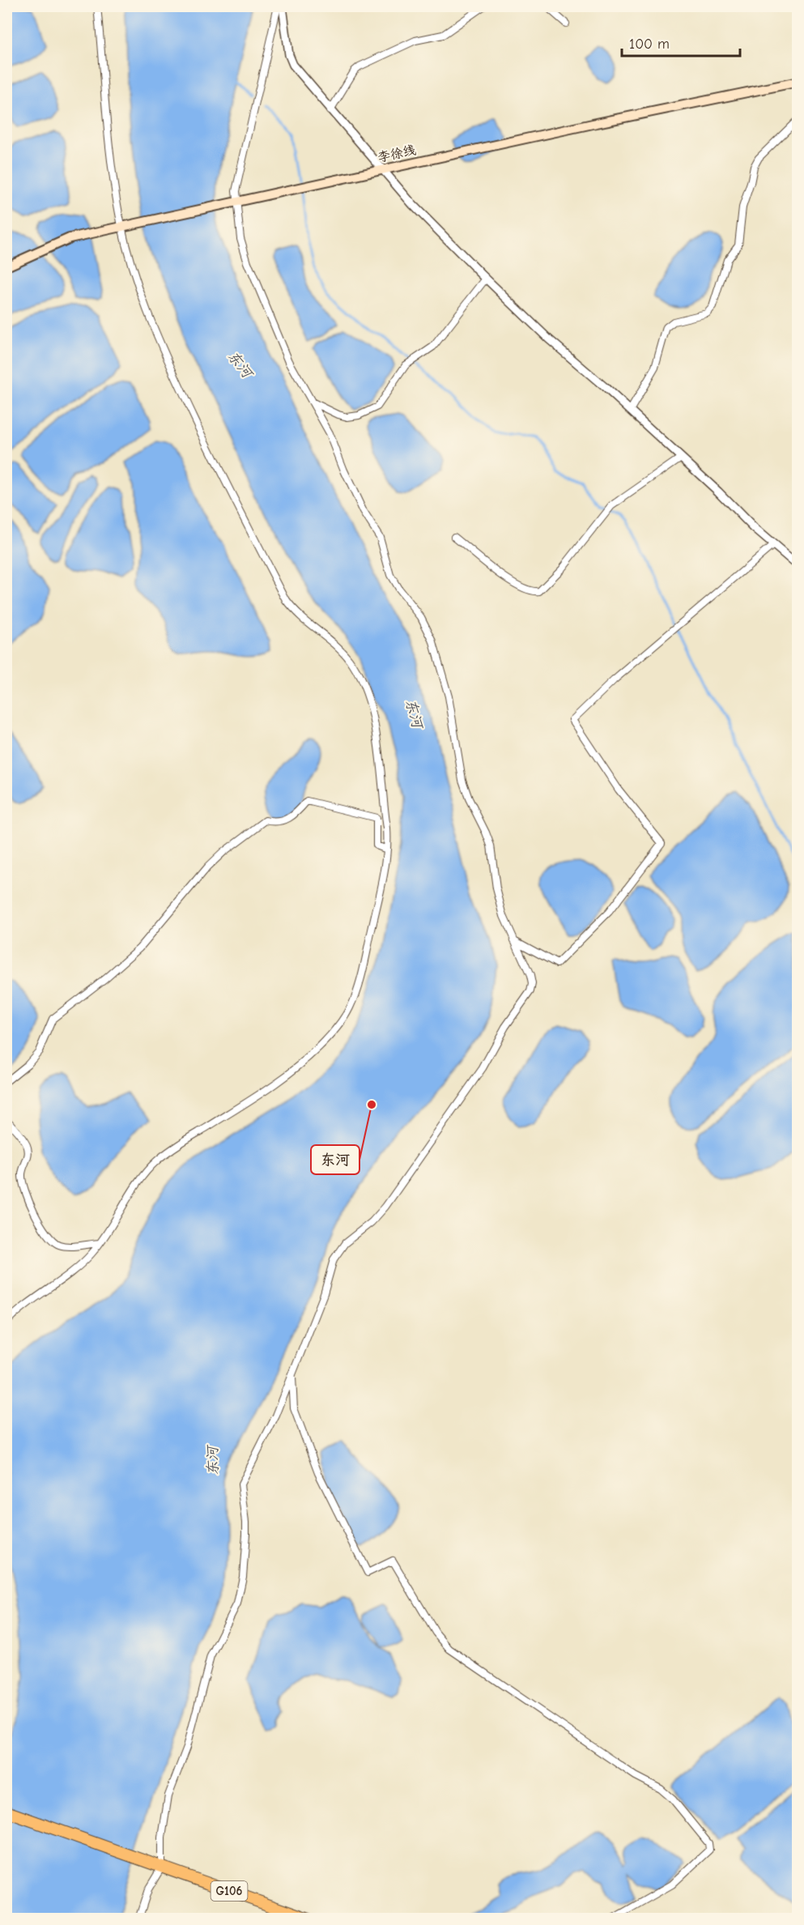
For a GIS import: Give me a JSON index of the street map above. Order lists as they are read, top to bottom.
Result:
{
  "streets": {
    "highway": ["G106"],
    "main road": ["李徐线"]
  },
  "water": ["东河"],
  "places": ["东河"],
  "scale_bar": "100 m"
}
